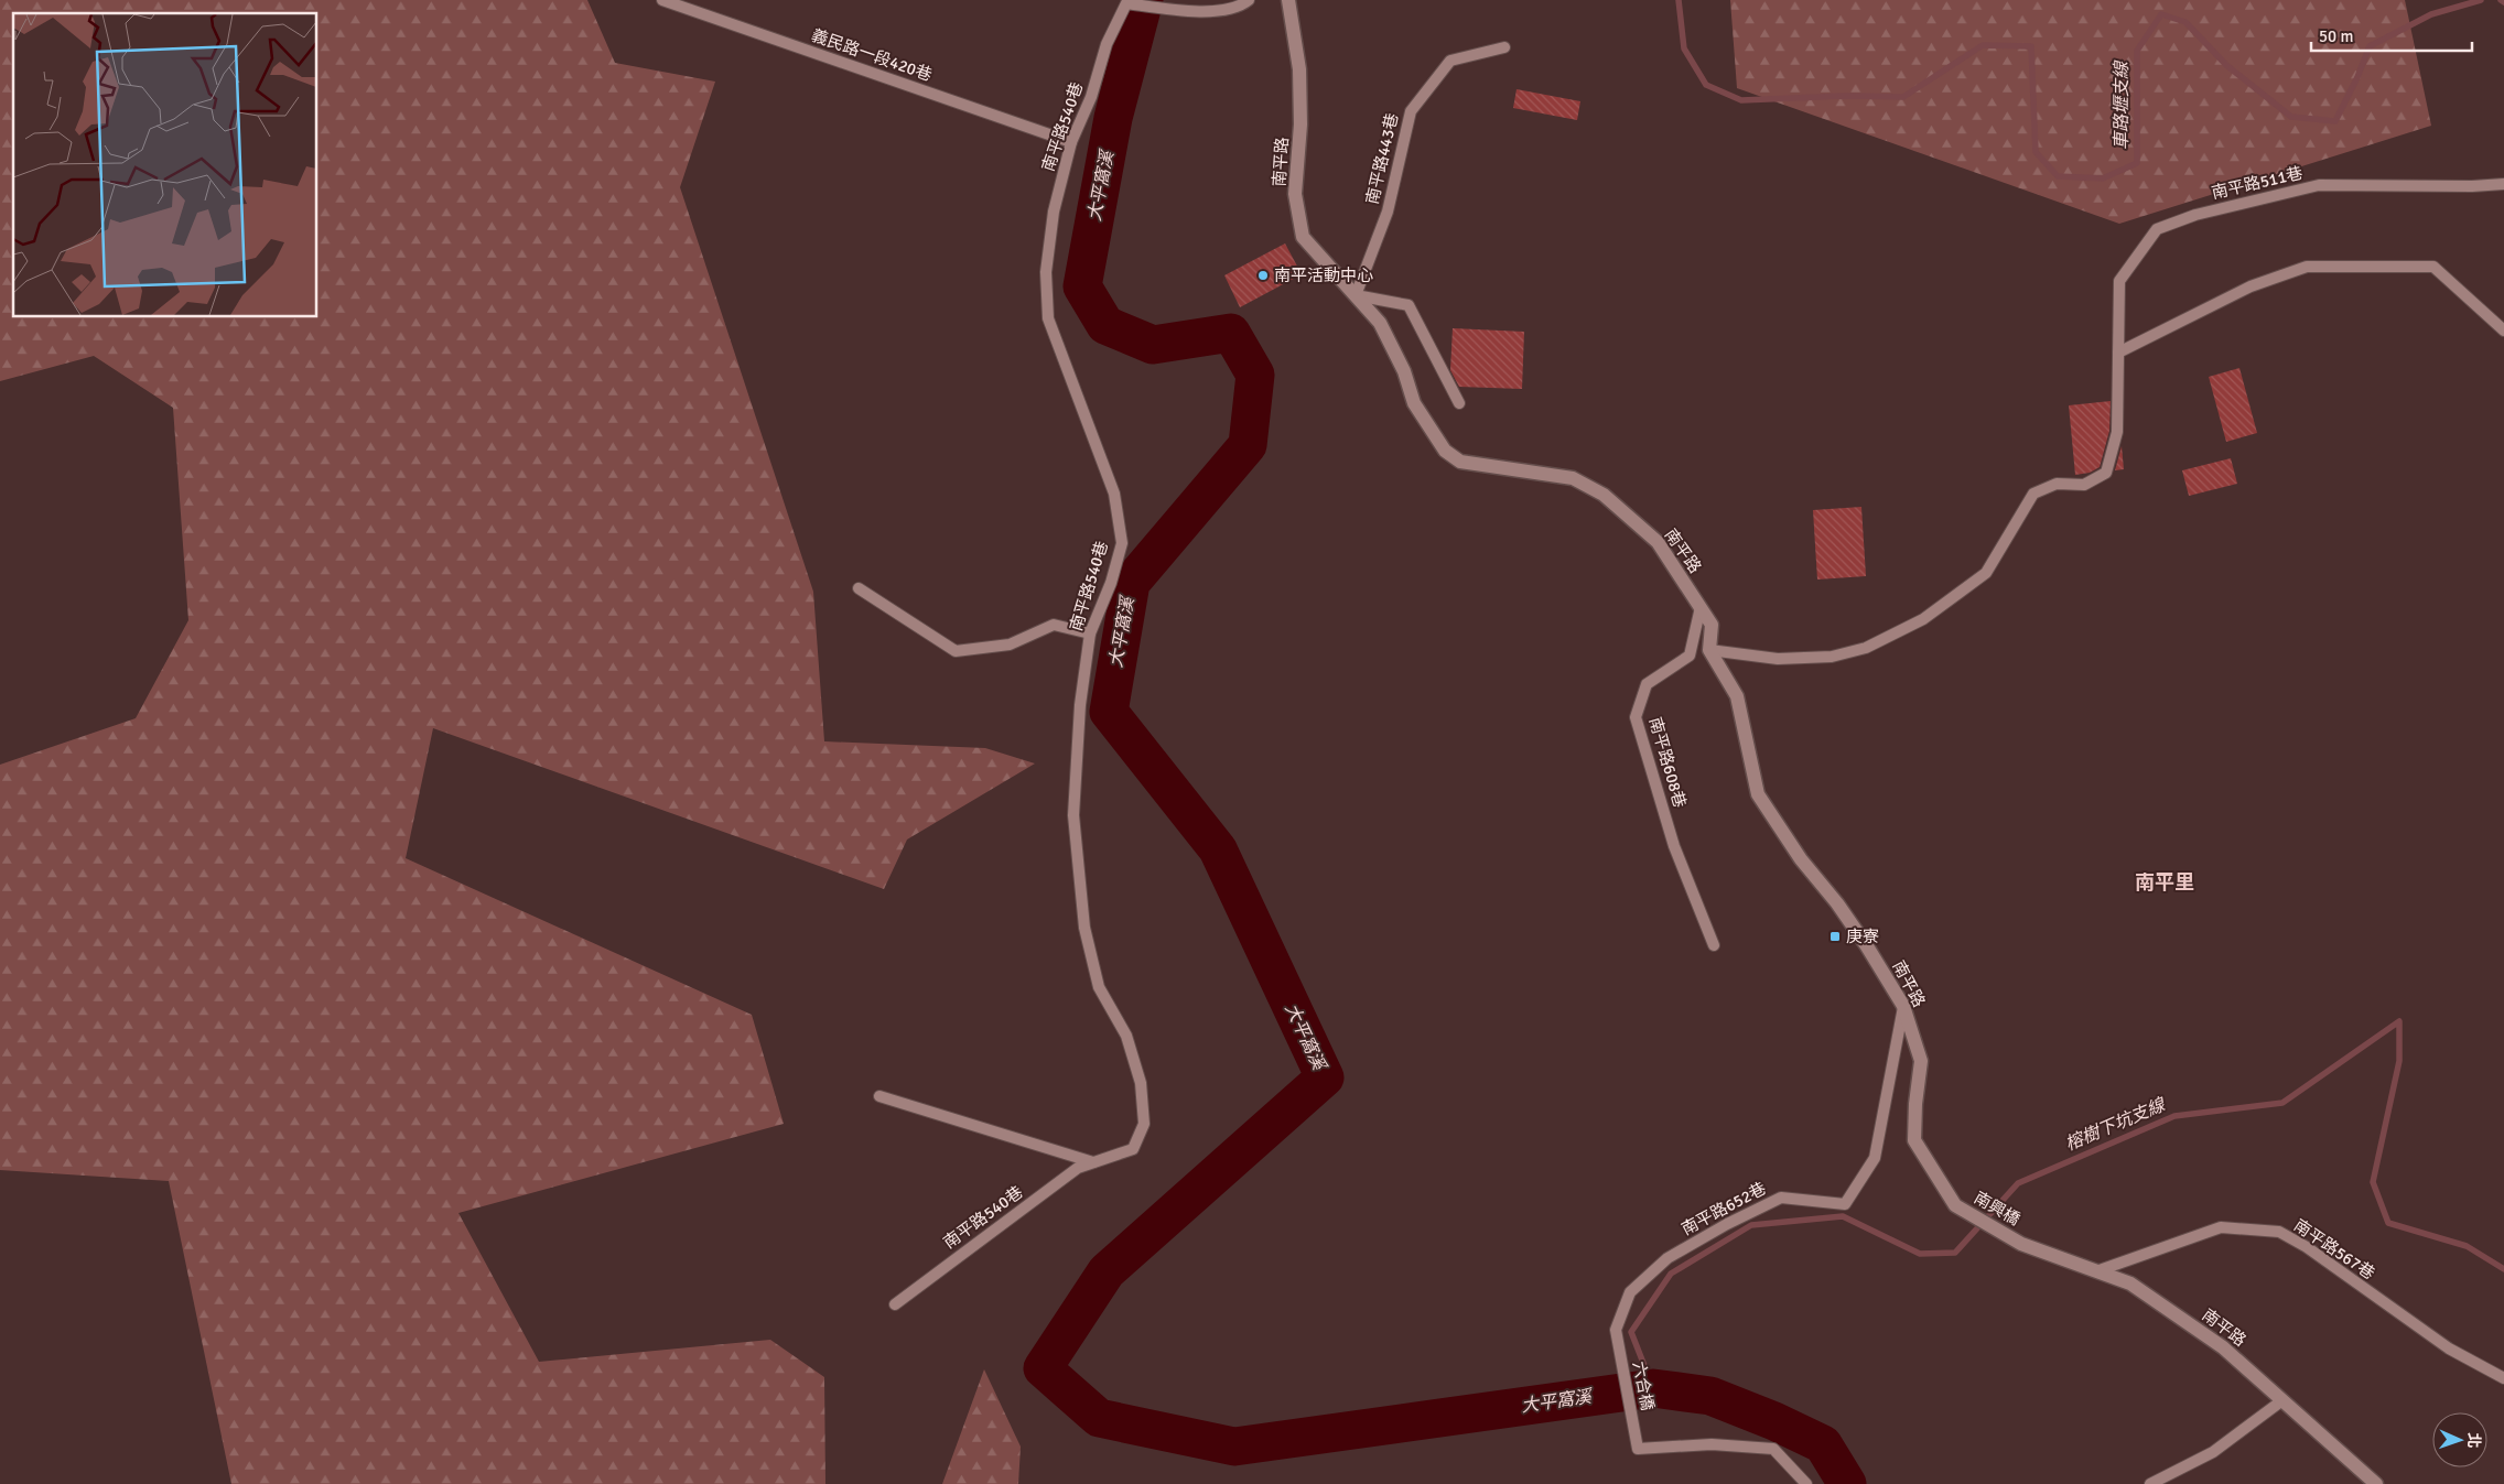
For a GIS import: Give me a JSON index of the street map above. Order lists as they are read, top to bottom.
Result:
{
  "streets": {
    "street": ["南平路", "南興橋"],
    "lane": [
      "義民路一段420巷",
      "南平路540巷",
      "南平路443巷",
      "南平路511巷",
      "南平路608巷",
      "南平路652巷",
      "南平路567巷",
      "六合橋"
    ]
  },
  "crossings": [
    ["義民路一段420巷", "南平路540巷"],
    ["南平路443巷", "南平路"],
    ["南平路", "南平路511巷"],
    ["南平路", "南平路608巷"],
    ["南平路", "南平路652巷"],
    ["南平路", "南興橋"],
    ["南平路", "南平路567巷"],
    ["南平路652巷", "六合橋"]
  ],
  "districts": ["南平里"],
  "water": ["車路壢支線", "大平窩溪", "榕樹下坑支線"],
  "places": {
    "other": ["南平活動中心"],
    "transit": ["庚寮"]
  },
  "scale_bar": "50 m",
  "north": "right"
}
